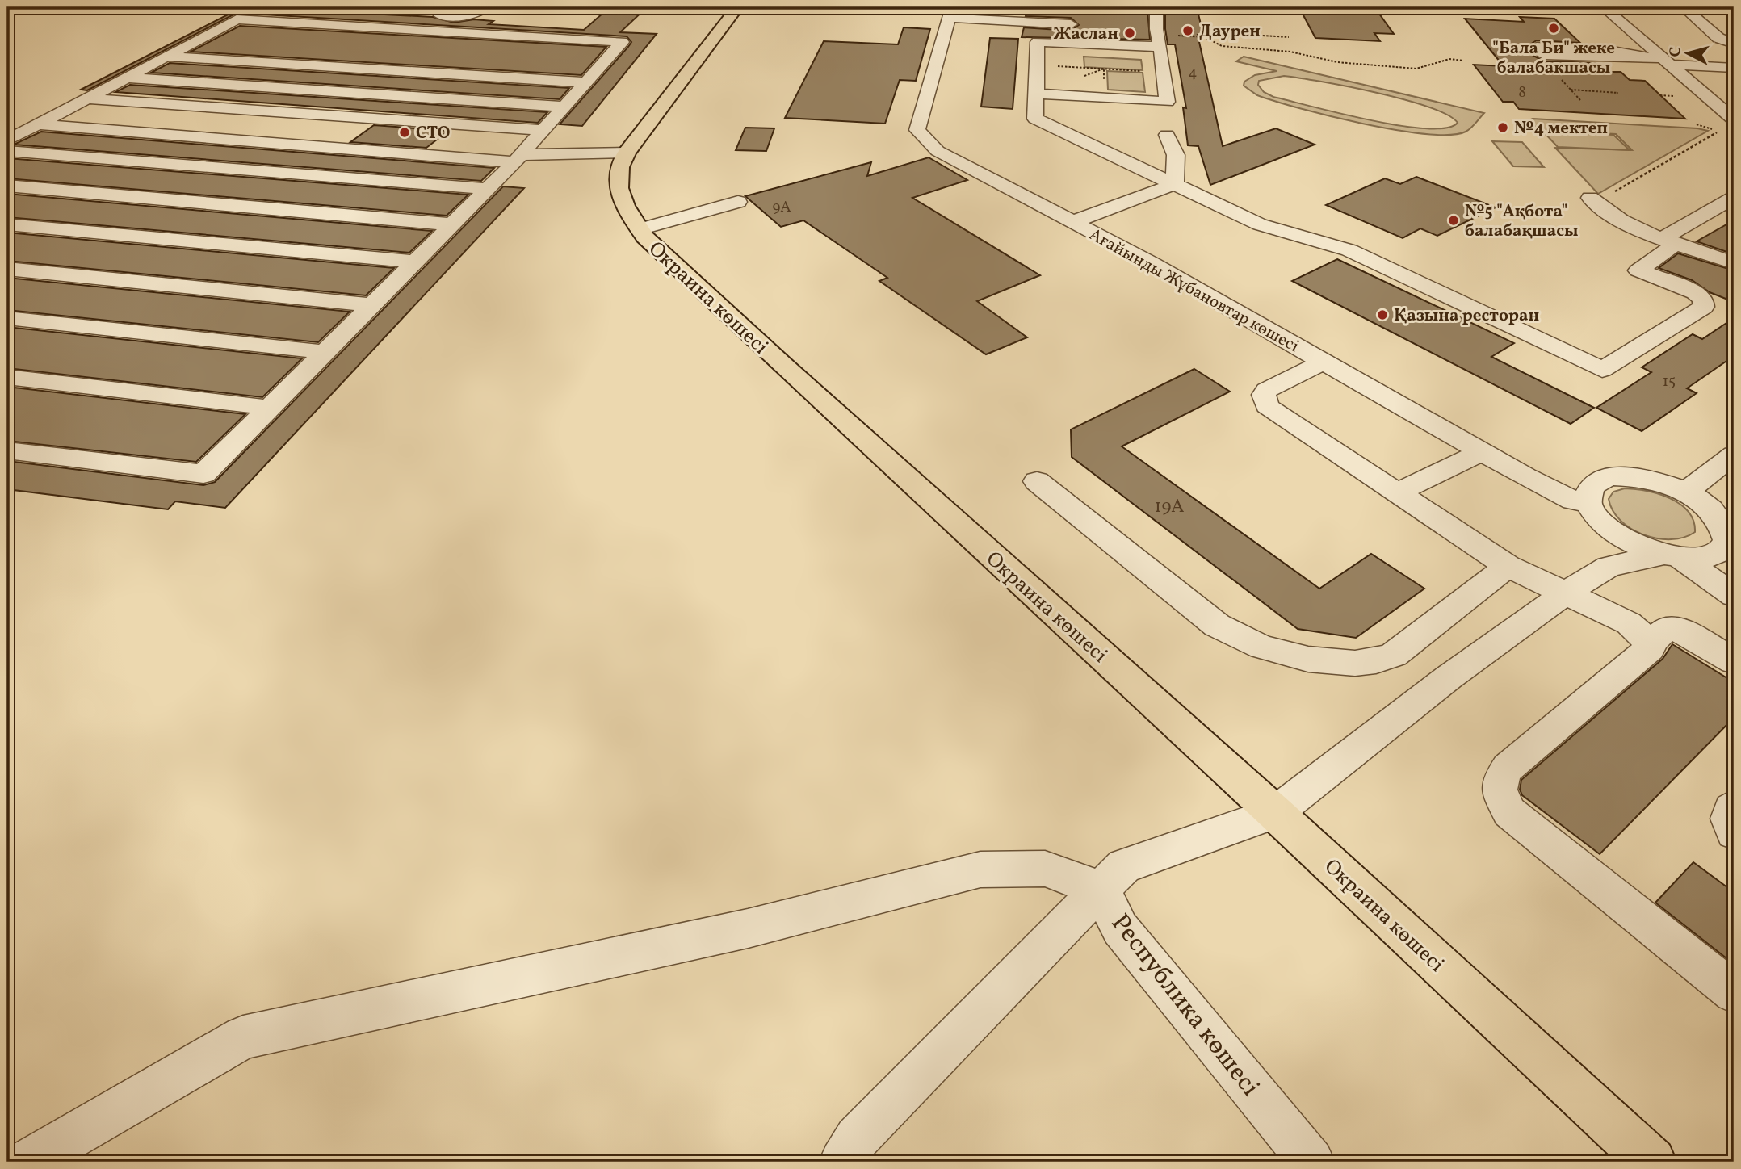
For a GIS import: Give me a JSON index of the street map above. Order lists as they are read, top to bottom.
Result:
{
  "streets": {
    "main road": ["Окраина көшесі"],
    "street": ["Ағайынды Жұбановтар көшесі", "Республика көшесі"]
  },
  "places": [
    "\"Бала Би\" жеке балабакшасы",
    "Даурен",
    "Жаслан",
    "№4 мектеп",
    "СТО",
    "№5 \"Ақбота\" балабақшасы",
    "Қазына ресторан"
  ],
  "house_numbers": [
    "4",
    "8",
    "9А",
    "15",
    "19А"
  ],
  "north": "left"
}
